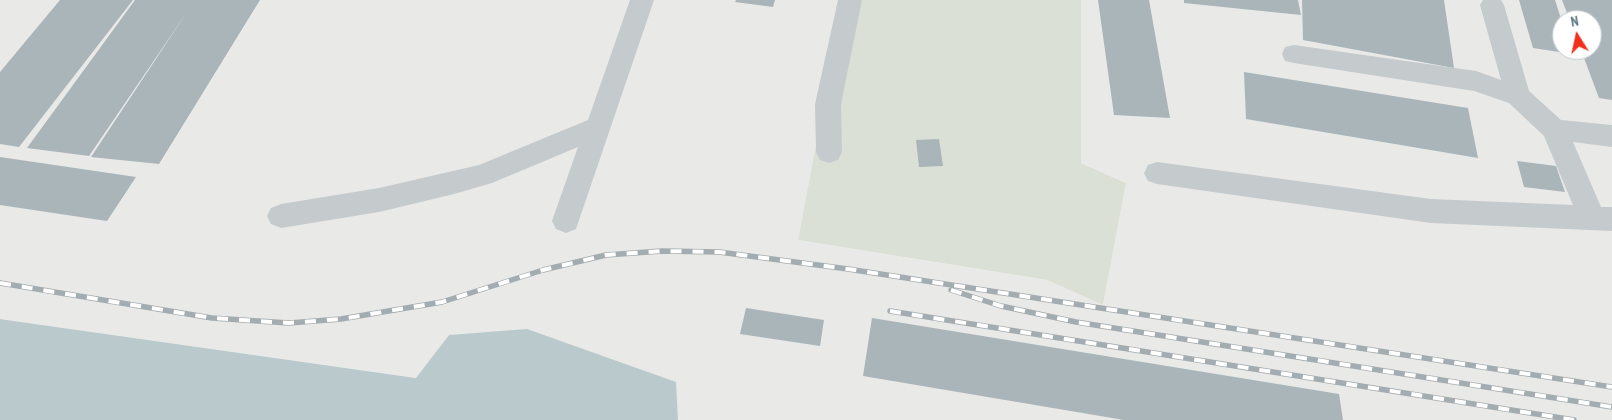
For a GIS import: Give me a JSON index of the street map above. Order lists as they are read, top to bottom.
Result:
{
  "north": "top"
}
